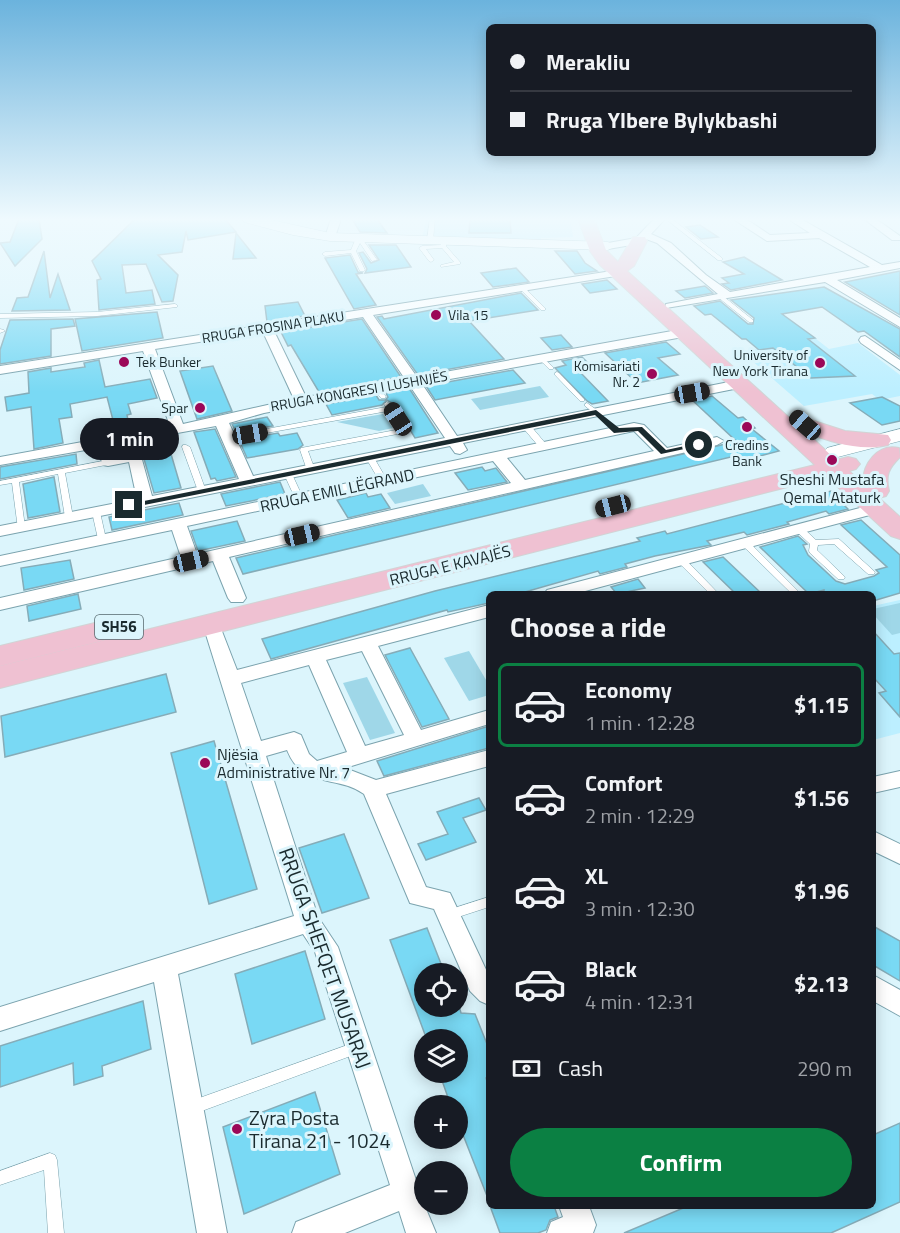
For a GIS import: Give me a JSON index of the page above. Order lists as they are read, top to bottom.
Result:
{
  "streets": {
    "main road": ["RRUGA E KAVAJËS", "SH56"],
    "street": [
      "RRUGA FROSINA PLAKU",
      "RRUGA KONGRESI I LUSHNJËS",
      "RRUGA EMIL LËGRAND",
      "RRUGA SHEFQET MUSARAJ"
    ]
  },
  "crossings": [
    ["RRUGA E KAVAJËS", "RRUGA SHEFQET MUSARAJ"]
  ],
  "places": [
    "Vila 15",
    "Tek Bunker",
    "University of New York Tirana",
    "Komisariati Nr. 2",
    "Spar",
    "Credins Bank",
    "Sheshi Mustafa Qemal Ataturk",
    "Njësia Administrative Nr. 7",
    "Zyra Posta Tirana 21 - 1024"
  ],
  "page": {
    "banner": ["Merakliu", "Rruga Ylbere Bylykbashi"],
    "bubble": "1 min",
    "heading": "Choose a ride",
    "list": [
      {
        "name": "Economy",
        "note": "1 min · 12:28",
        "value": "$1.15"
      },
      {
        "name": "Comfort",
        "note": "2 min · 12:29",
        "value": "$1.56"
      },
      {
        "name": "XL",
        "note": "3 min · 12:30",
        "value": "$1.96"
      },
      {
        "name": "Black",
        "note": "4 min · 12:31",
        "value": "$2.13"
      }
    ],
    "map_buttons": ["+", "−"],
    "pay": ["Cash", "290 m"],
    "buttons": "Confirm"
  }
}
